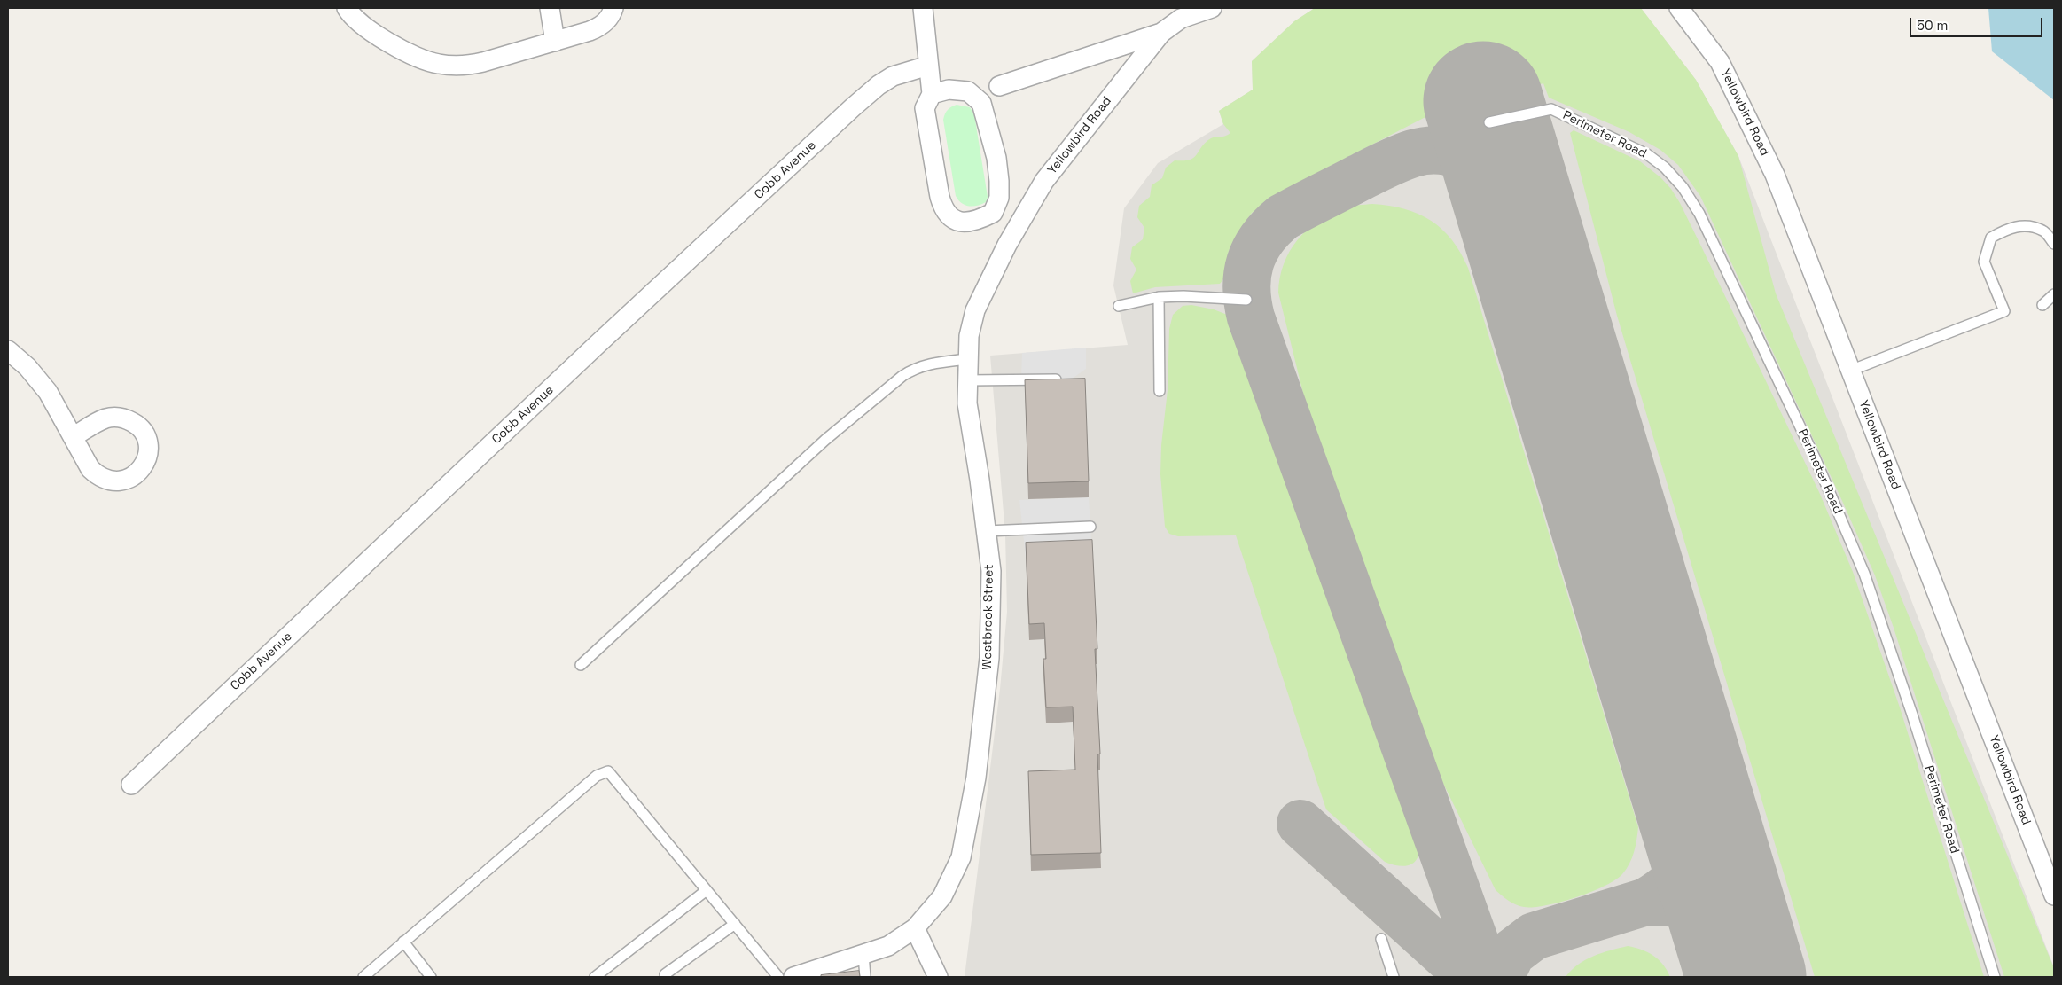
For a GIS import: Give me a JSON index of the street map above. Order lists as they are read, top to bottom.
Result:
{
  "streets": {
    "street": ["Yellowbird Road", "Cobb Avenue", "Westbrook Street"],
    "lane": ["Perimeter Road"]
  },
  "crossings": [
    ["Yellowbird Road", "Westbrook Street"]
  ],
  "scale_bar": "50 m"
}
